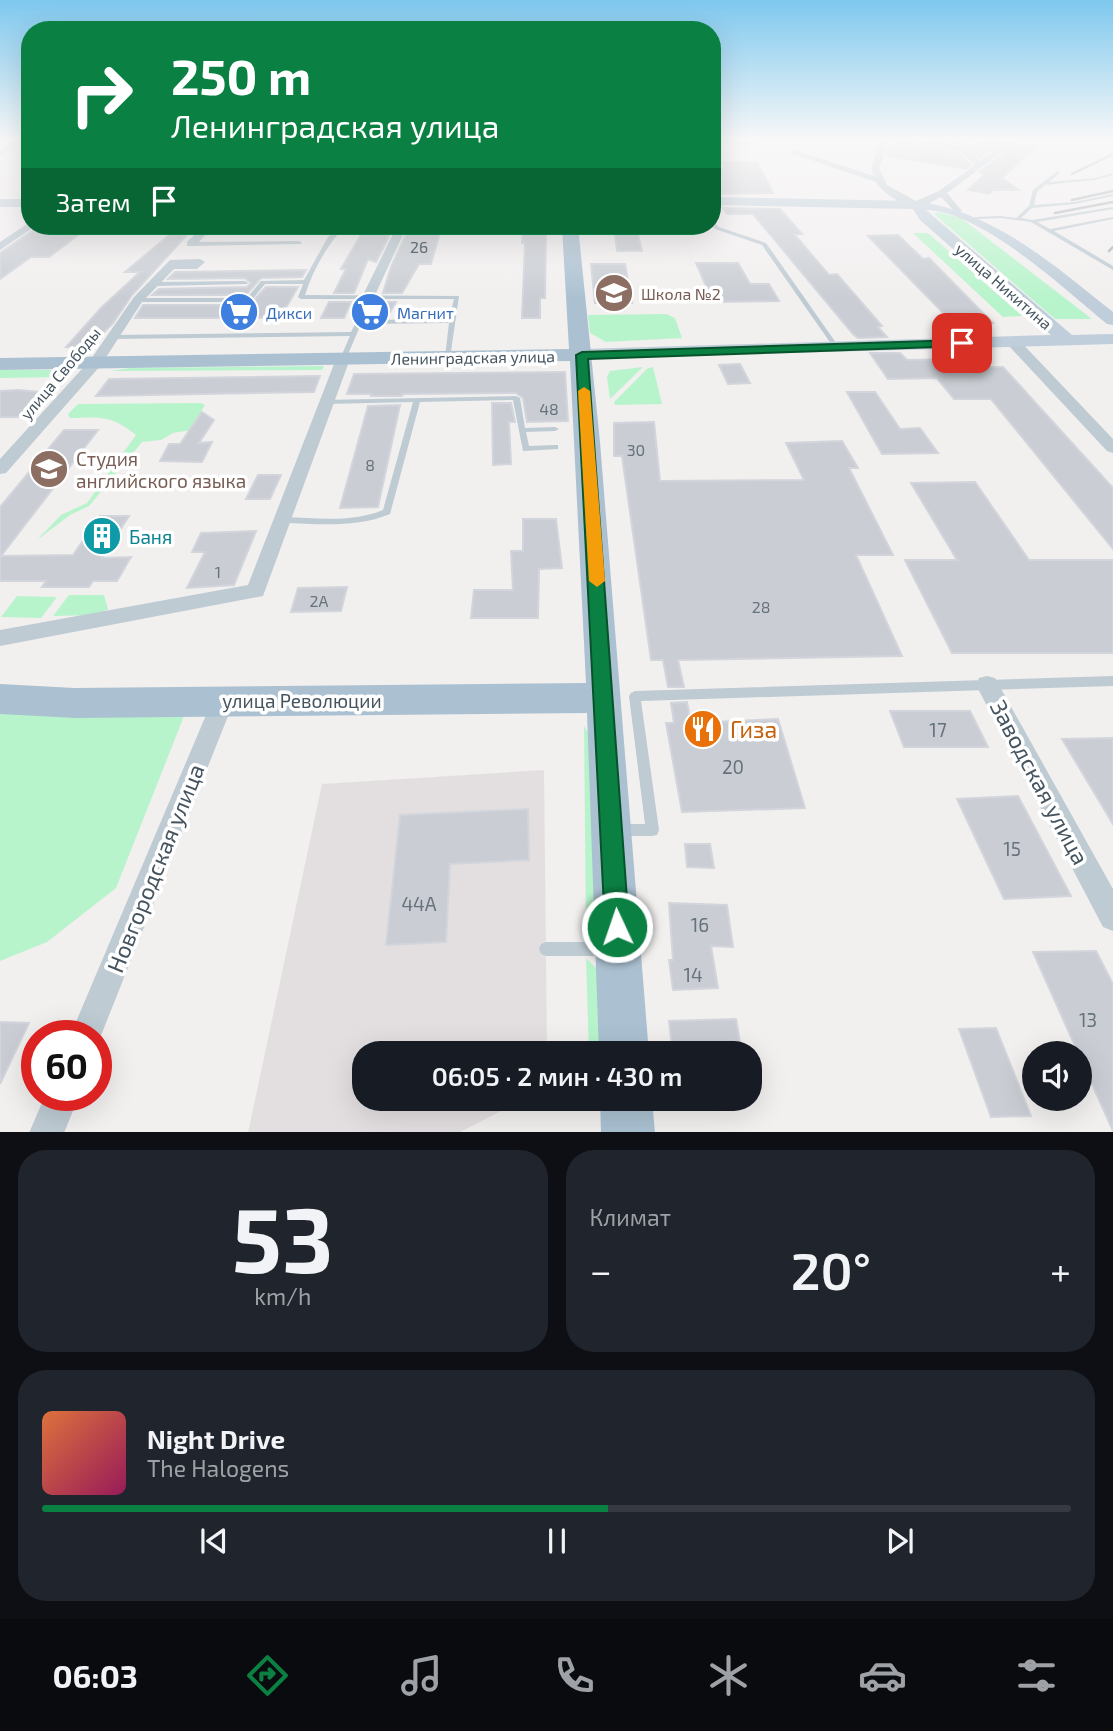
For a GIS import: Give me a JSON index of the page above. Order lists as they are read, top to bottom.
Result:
{
  "streets": {
    "main road": ["Ленинградская улица", "улица Революции"],
    "street": [
      "улица Никитина",
      "улица Свободы",
      "Заводская улица",
      "Новгородская улица"
    ]
  },
  "crossings": [
    ["улица Никитина", "Ленинградская улица"],
    ["Ленинградская улица", "улица Свободы"],
    ["улица Революции", "Новгородская улица"]
  ],
  "places": {
    "school or university": ["Школа №2", "Студия английского языка"],
    "supermarket": ["Дикси", "Магнит"],
    "building": ["Баня"],
    "restaurant": ["Гиза"]
  },
  "house_numbers": [
    "26",
    "48",
    "30",
    "8",
    "1",
    "2А",
    "28",
    "17",
    "20",
    "15",
    "44А",
    "16",
    "14",
    "13"
  ],
  "page": {
    "turn": ["250 m", "Ленинградская улица"],
    "then": "Затем",
    "limit": "60",
    "trip": "06:05 · 2 мин · 430 m",
    "tile": [
      ["53", "km/h"],
      "Климат"
    ],
    "heat": ["−", "20°", "+"],
    "song": ["Night Drive", "The Halogens"],
    "tabs": "06:03"
  }
}
